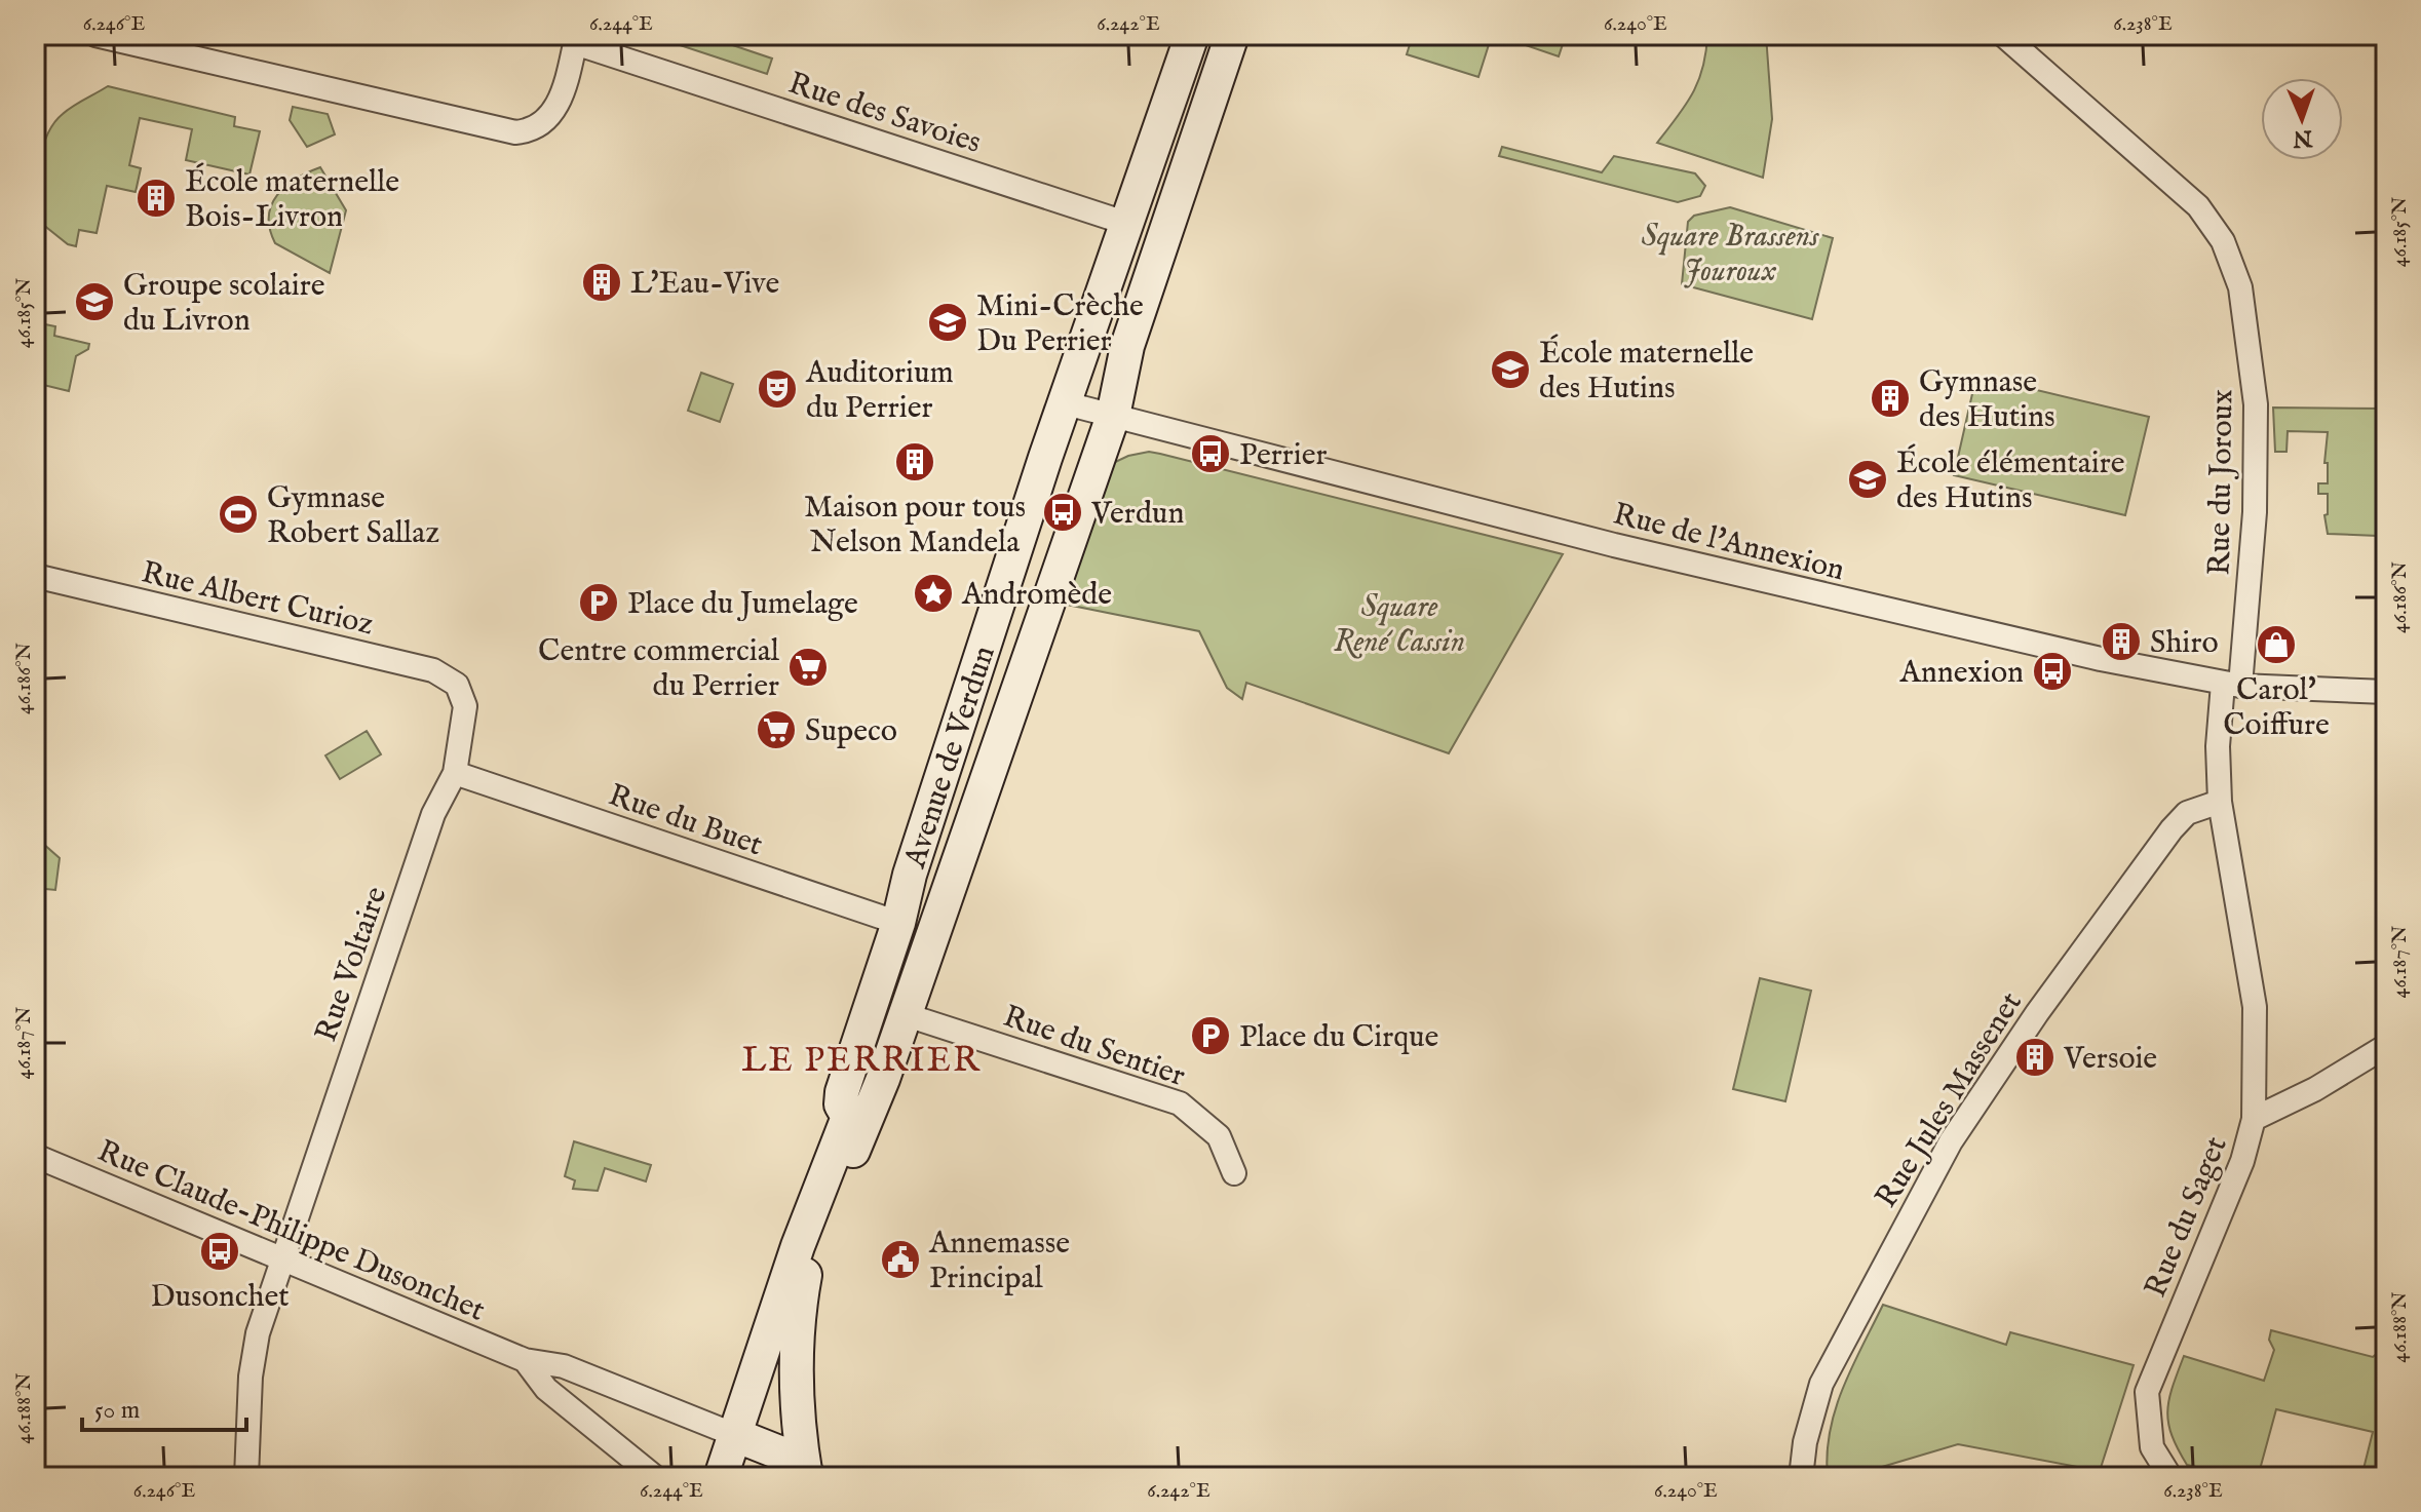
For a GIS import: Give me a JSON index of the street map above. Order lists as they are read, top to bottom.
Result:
{
  "streets": {
    "street": [
      "Rue des Savoies",
      "Rue du Joroux",
      "Rue de l'Annexion",
      "Rue Albert Curioz",
      "Avenue de Verdun",
      "Rue du Buet",
      "Rue Voltaire",
      "Rue du Sentier",
      "Rue Jules Massenet",
      "Rue du Saget",
      "Rue Claude-Philippe Dusonchet"
    ]
  },
  "crossings": [
    ["Rue des Savoies", "Avenue de Verdun"],
    ["Rue du Joroux", "Rue de l'Annexion"],
    ["Rue du Joroux", "Rue Jules Massenet"],
    ["Rue du Joroux", "Rue du Saget"],
    ["Rue de l'Annexion", "Avenue de Verdun"],
    ["Rue Albert Curioz", "Rue Voltaire"],
    ["Avenue de Verdun", "Rue du Buet"],
    ["Avenue de Verdun", "Rue du Sentier"],
    ["Avenue de Verdun", "Rue Claude-Philippe Dusonchet"],
    ["Rue du Buet", "Rue Voltaire"],
    ["Rue Voltaire", "Rue Claude-Philippe Dusonchet"]
  ],
  "districts": ["LE PERRIER"],
  "parks": ["Square Brassens Jouroux", "Square René Cassin"],
  "places": {
    "building": [
      "École maternelle Bois-Livron",
      "L'Eau-Vive",
      "Gymnase des Hutins",
      "Maison pour tous Nelson Mandela",
      "Shiro",
      "Versoie"
    ],
    "school or university": [
      "Groupe scolaire du Livron",
      "Mini-Crèche Du Perrier",
      "École maternelle des Hutins",
      "École élémentaire des Hutins"
    ],
    "theatre": ["Auditorium du Perrier"],
    "bus stop": [
      "Perrier",
      "Verdun",
      "Annexion",
      "Dusonchet"
    ],
    "sports": ["Gymnase Robert Sallaz"],
    "place": ["Andromède"],
    "parking": ["Place du Jumelage", "Place du Cirque"],
    "shop": ["Carol' Coiffure"],
    "supermarket": ["Centre commercial du Perrier", "Supeco"],
    "public building": ["Annemasse Principal"]
  },
  "scale_bar": "50 m",
  "north": "bottom",
  "coordinates": [
    "6.246°E",
    "6.244°E",
    "6.242°E",
    "6.240°E",
    "6.238°E",
    "46.185°N",
    "46.186°N",
    "46.187°N",
    "46.188°N"
  ]
}
